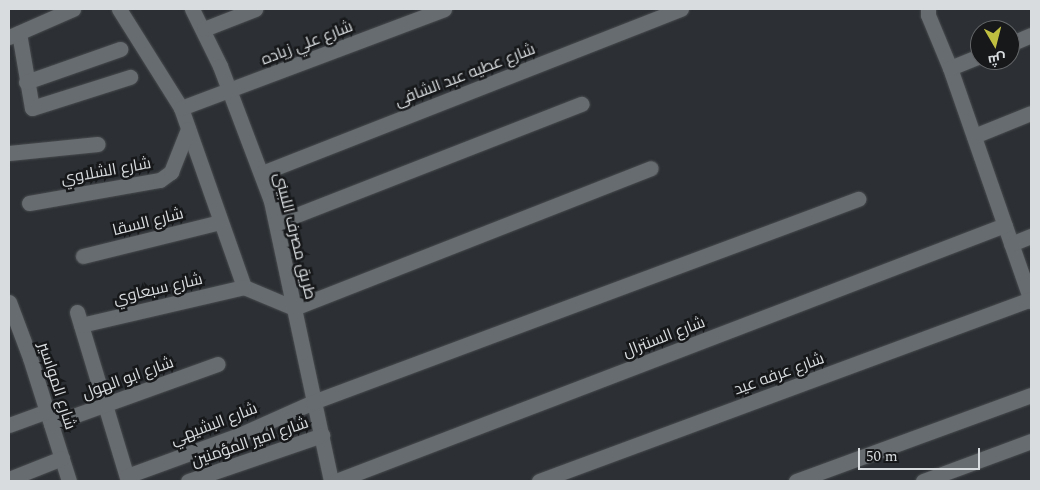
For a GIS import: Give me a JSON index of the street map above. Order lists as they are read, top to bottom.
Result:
{
  "streets": {
    "street": [
      "شارع علي زياده",
      "شارع عطيه عبد الشافى",
      "شارع الشلاوي",
      "شارع السقا",
      "طريق مصرف اللبينى",
      "شارع سبعاوي",
      "شارع السنترال",
      "شارع عرفه عيد",
      "شارع ابو الهول",
      "شارع المواسير",
      "شارع البشيهي",
      "شارع امير المؤمنين"
    ]
  },
  "crossings": [
    ["شارع علي زياده", "طريق مصرف اللبينى"],
    ["شارع عطيه عبد الشافى", "طريق مصرف اللبينى"],
    ["طريق مصرف اللبينى", "شارع البشيهي"],
    ["طريق مصرف اللبينى", "شارع امير المؤمنين"],
    ["شارع سبعاوي", "شارع ابو الهول"],
    ["شارع ابو الهول", "شارع المواسير"]
  ],
  "scale_bar": "50 m",
  "north": "bottom"
}
